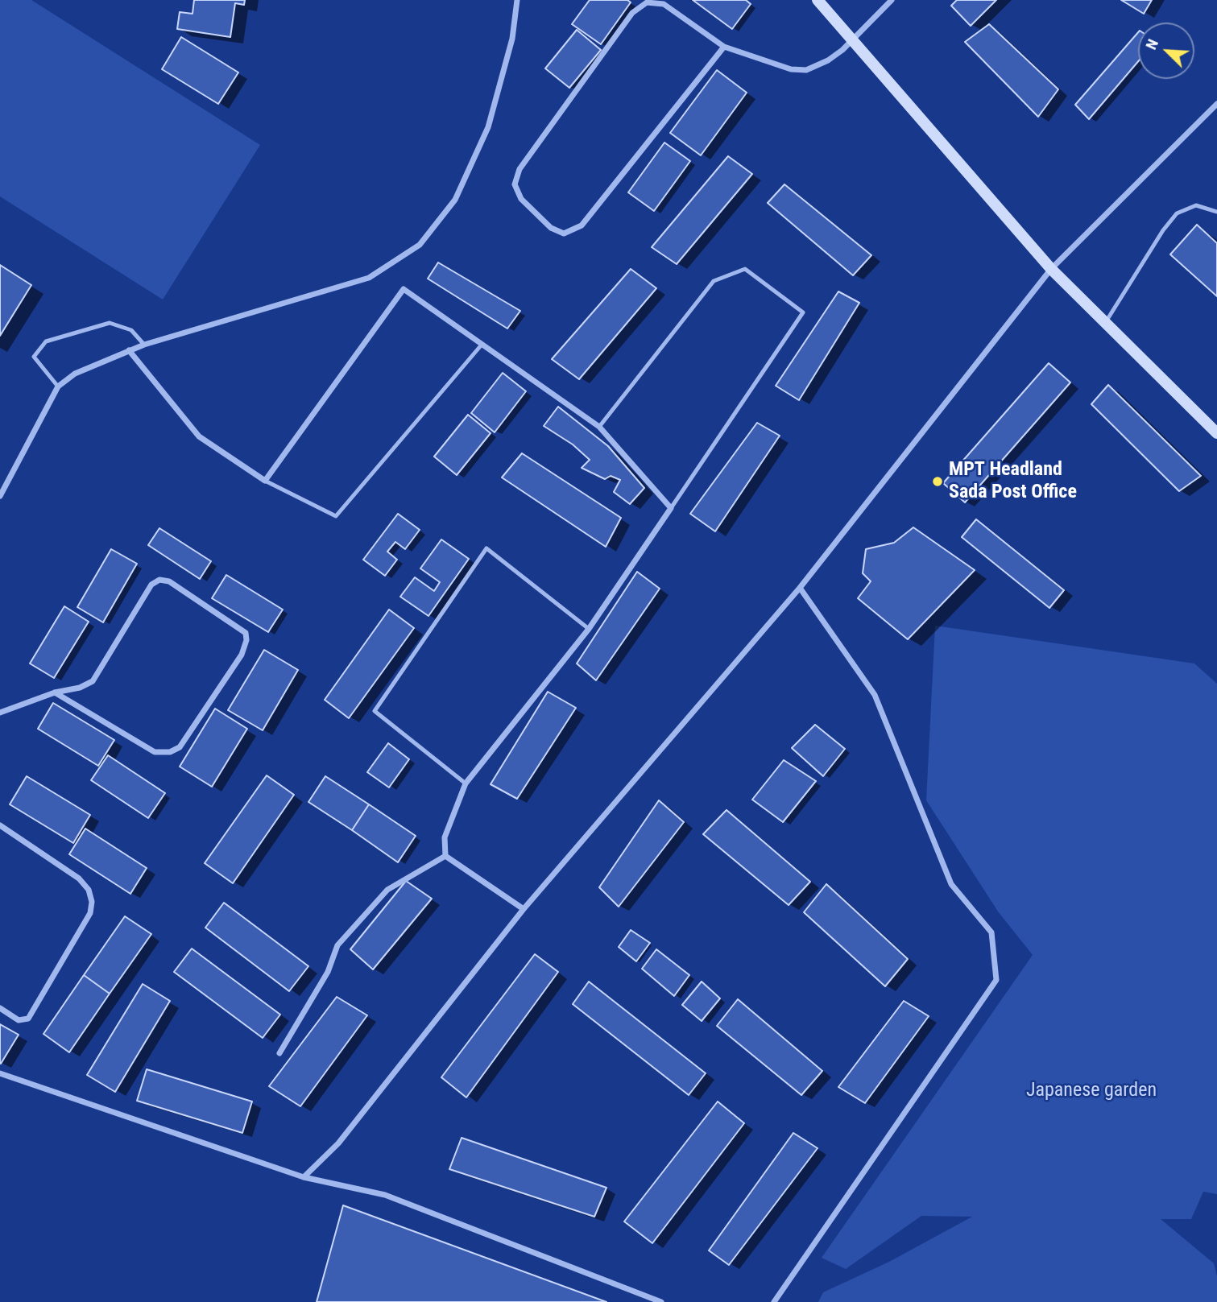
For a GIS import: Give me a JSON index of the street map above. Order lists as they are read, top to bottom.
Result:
{
  "parks": ["Japanese garden"],
  "places": ["MPT Headland Sada Post Office"],
  "north": "top left"
}
